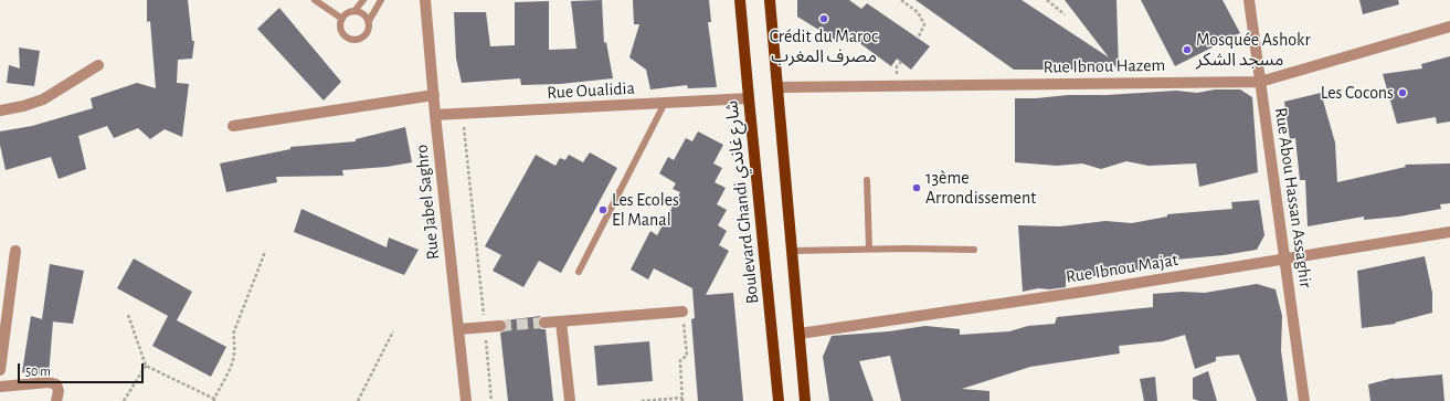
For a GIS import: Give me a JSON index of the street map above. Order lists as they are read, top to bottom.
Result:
{
  "streets": {
    "main road": ["Boulevard Ghandi شارع غاندي"],
    "street": [
      "Rue Ibnou Hazem",
      "Rue Oualidia",
      "Rue Abou Hassan Assaghir",
      "Rue Jabel Saghro",
      "Rue Ibnou Majat"
    ]
  },
  "crossings": [
    ["Rue Ibnou Hazem", "Rue Abou Hassan Assaghir"],
    ["Rue Oualidia", "Rue Jabel Saghro"],
    ["Rue Oualidia", "Boulevard Ghandi شارع غاندي"],
    ["Rue Abou Hassan Assaghir", "Rue Ibnou Majat"]
  ],
  "places": [
    "Crédit du Maroc مصرف المغرب",
    "Mosquée Ashokr مسجد الشكر",
    "Les Cocons",
    "13ème Arrondissement",
    "Les Ecoles El Manal"
  ],
  "scale_bar": "50 m"
}
